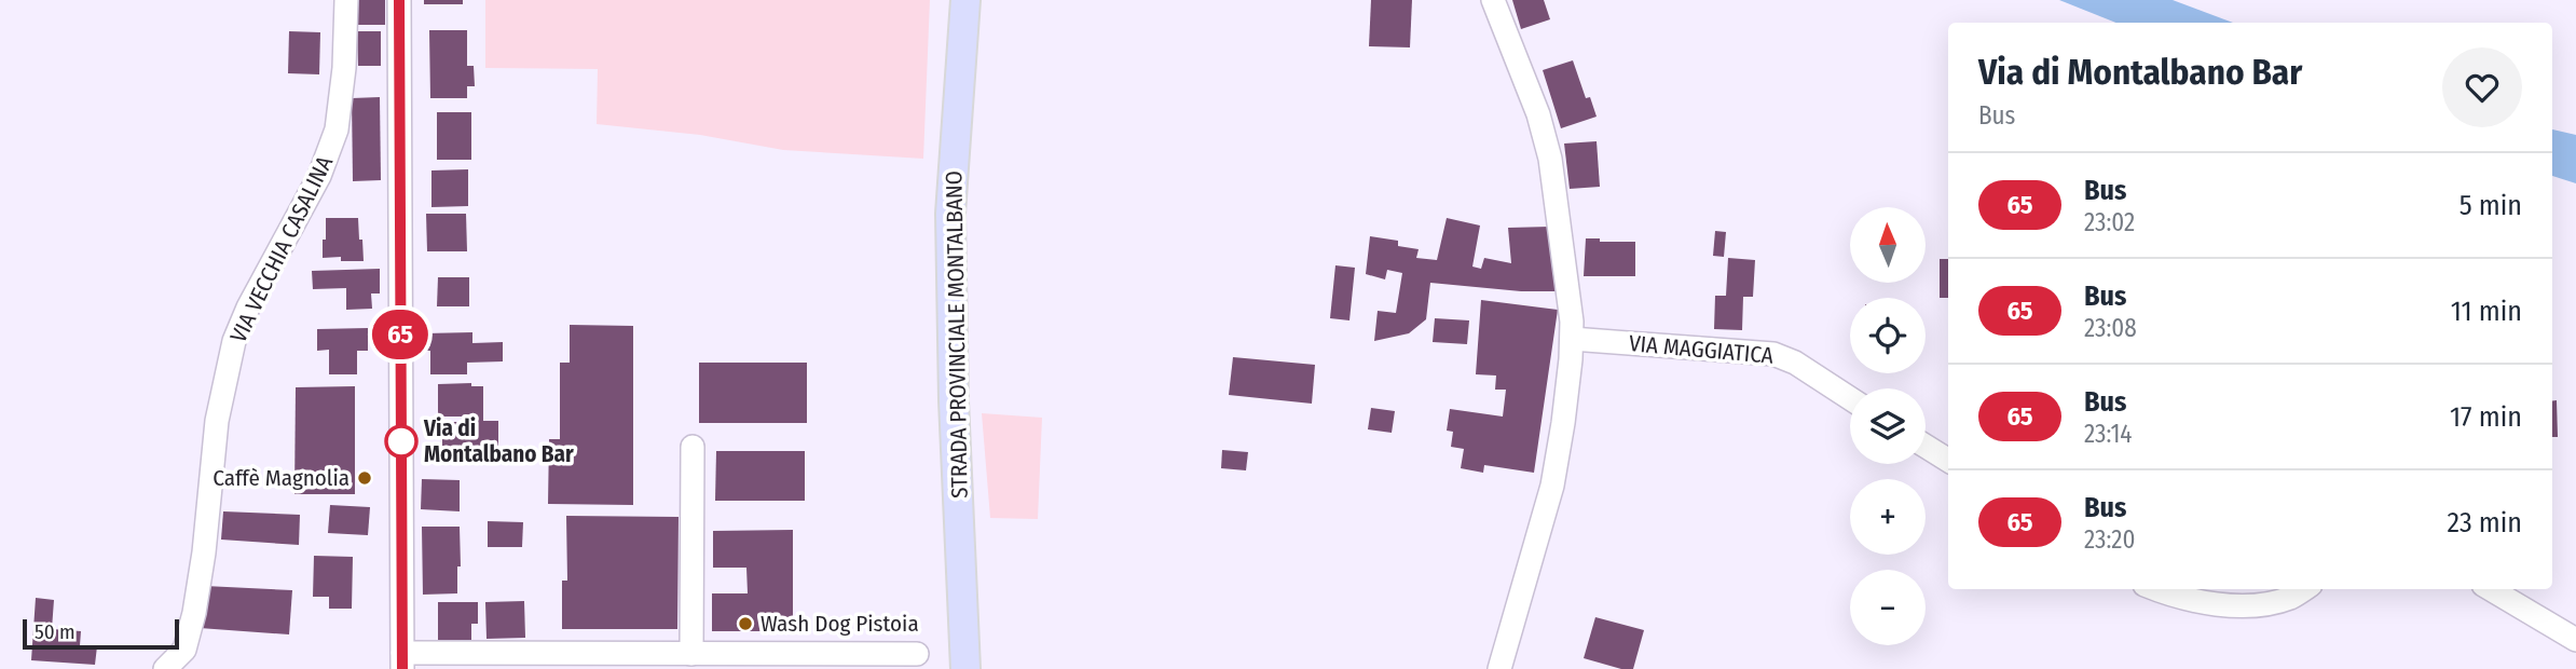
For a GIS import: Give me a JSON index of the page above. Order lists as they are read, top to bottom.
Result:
{
  "streets": {
    "main road": ["STRADA PROVINCIALE MONTALBANO"],
    "street": ["VIA VECCHIA CASALINA", "VIA MAGGIATICA"]
  },
  "places": ["Via di Montalbano Bar", "Caffè Magnolia", "Wash Dog Pistoia"],
  "lines": ["bus line 65"],
  "scale_bar": "50 m",
  "north": "top",
  "page": {
    "on_map": "65",
    "heading": ["Via di Montalbano Bar", "Bus"],
    "list": [
      {
        "mark": "65",
        "name": "Bus",
        "note": "23:02",
        "value": "5 min"
      },
      {
        "mark": "65",
        "name": "Bus",
        "note": "23:08",
        "value": "11 min"
      },
      {
        "mark": "65",
        "name": "Bus",
        "note": "23:14",
        "value": "17 min"
      },
      {
        "mark": "65",
        "name": "Bus",
        "note": "23:20",
        "value": "23 min"
      }
    ],
    "map_buttons": ["+", "−"],
    "scale": "50 m"
  }
}
